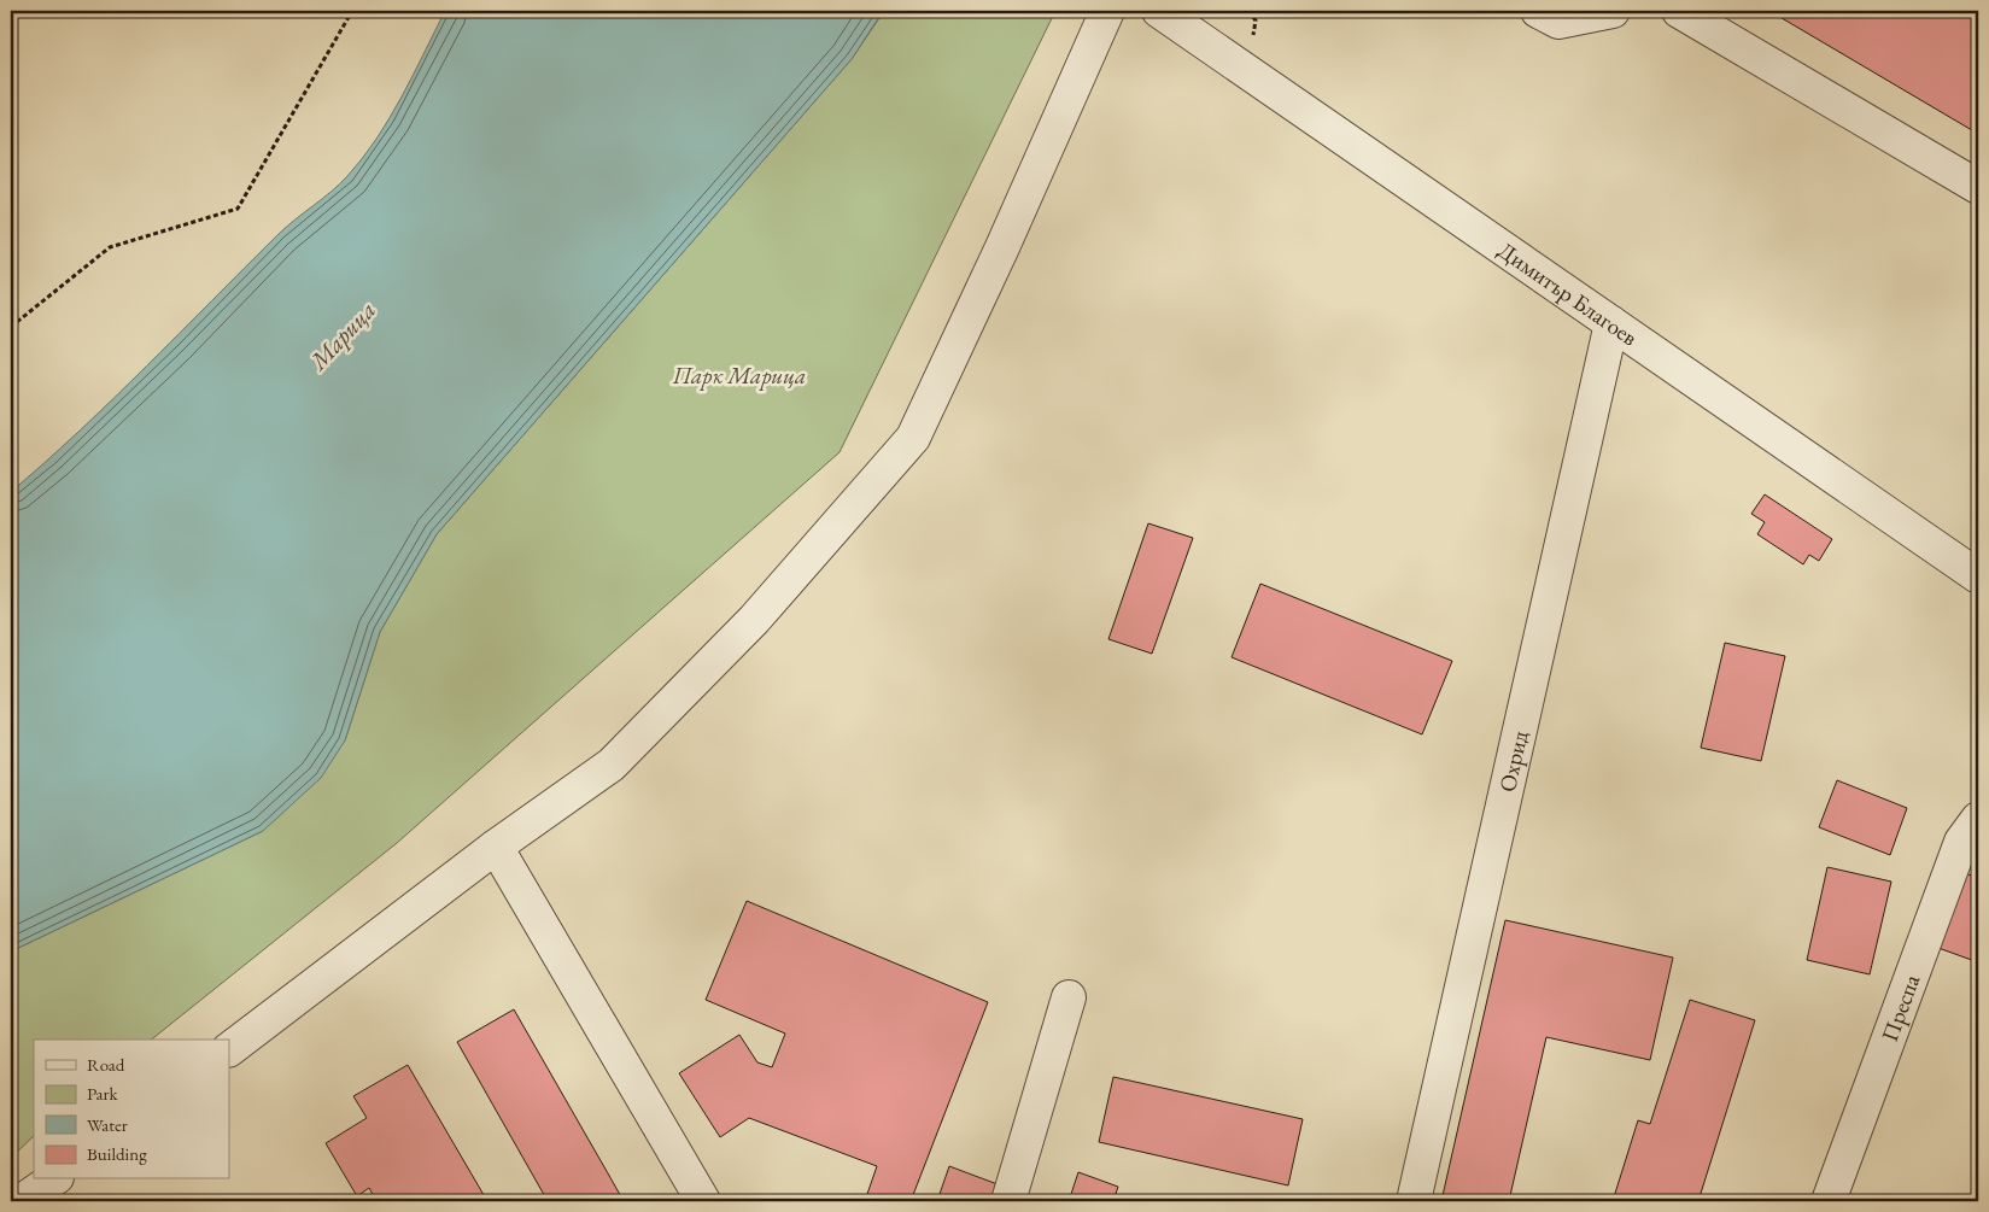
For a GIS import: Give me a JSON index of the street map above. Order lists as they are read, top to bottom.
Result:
{
  "streets": {
    "street": ["Димитър Благоев", "Охрид", "Преспа"]
  },
  "crossings": [
    ["Димитър Благоев", "Охрид"]
  ],
  "water": ["Марица"],
  "parks": ["Парк Марица"],
  "legend": [
    "Road",
    "Park",
    "Water",
    "Building"
  ]
}
